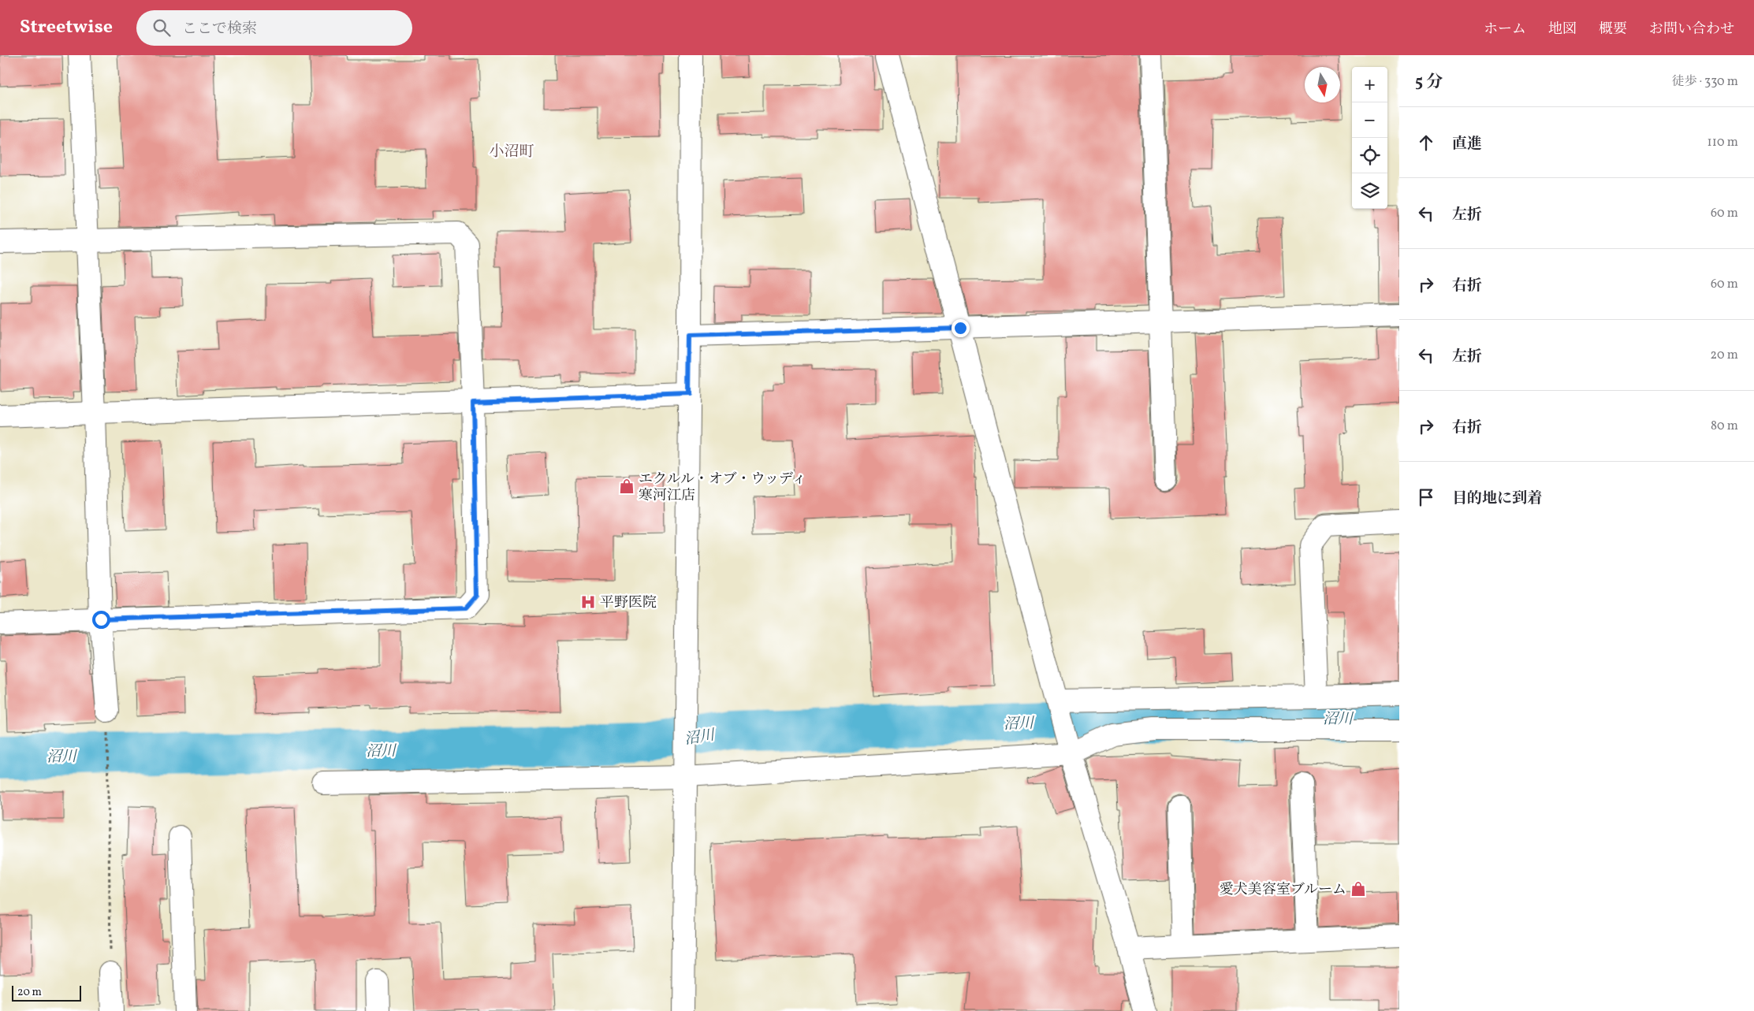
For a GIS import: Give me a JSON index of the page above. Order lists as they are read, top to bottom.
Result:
{
  "districts": ["小沼町"],
  "water": ["沼川"],
  "places": {
    "shop": ["エクルル・オブ・ウッディ 寒河江店", "愛犬美容室ブルーム"],
    "hospital": ["平野医院"]
  },
  "scale_bar": "20 m",
  "north": "bottom",
  "page": {
    "header": "Streetwise",
    "search": "ここで検索",
    "nav": [
      "ホーム",
      "地図",
      "概要",
      "お問い合わせ"
    ],
    "heading": ["5 分", "徒歩 · 330 m"],
    "map_buttons": ["+", "−"],
    "list": [
      ["直進", "110 m"],
      ["左折", "60 m"],
      ["右折", "60 m"],
      ["左折", "20 m"],
      ["右折", "80 m"],
      "目的地に到着"
    ],
    "scale": "20 m"
  }
}
